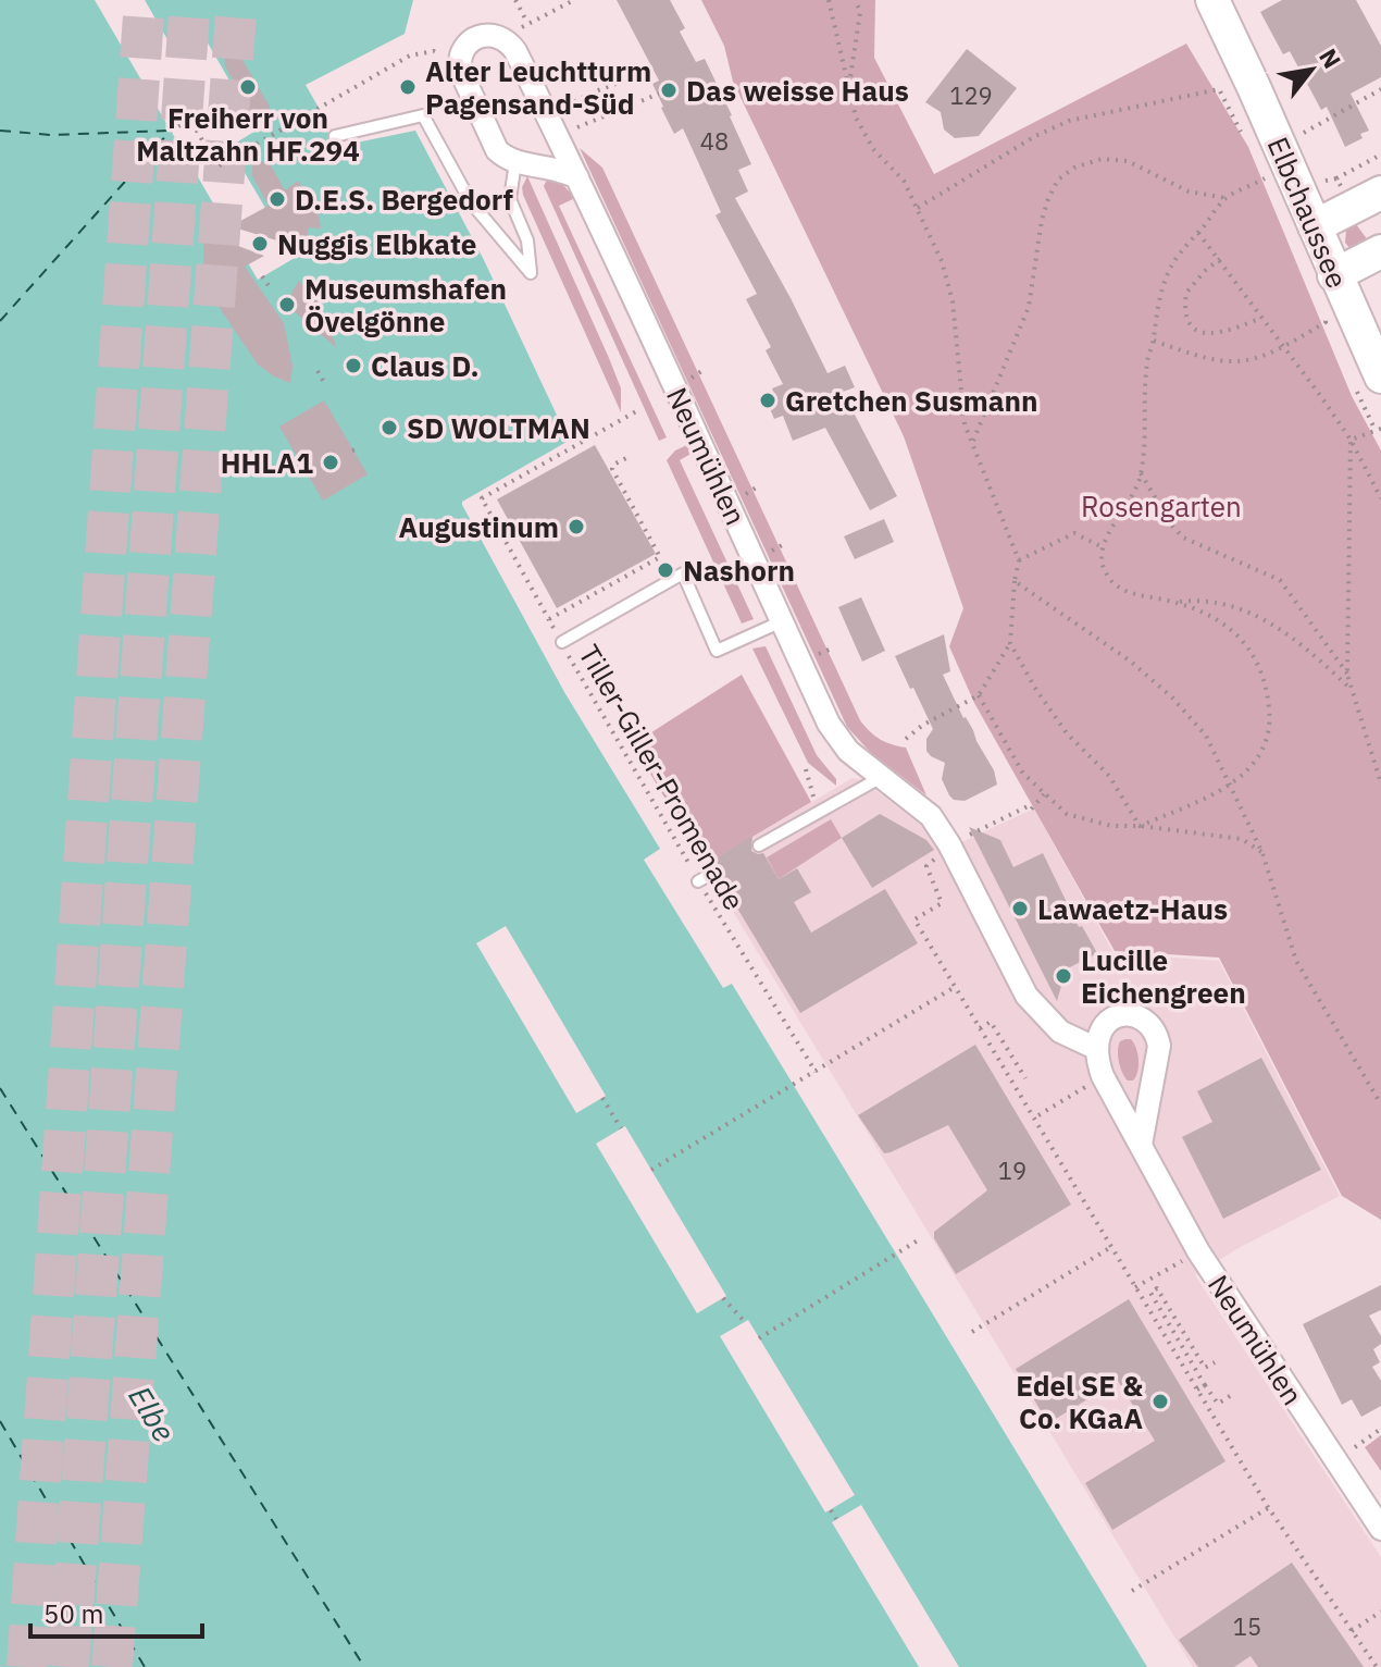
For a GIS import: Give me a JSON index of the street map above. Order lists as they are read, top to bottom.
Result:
{
  "streets": {
    "main road": ["Elbchaussee"],
    "street": ["Neumühlen"],
    "path": ["Tiller-Giller-Promenade"]
  },
  "water": ["Elbe"],
  "parks": ["Rosengarten"],
  "places": [
    "Freiherr von Maltzahn HF.294",
    "Alter Leuchtturm Pagensand-Süd",
    "Das weisse Haus",
    "D.E.S. Bergedorf",
    "Nuggis Elbkate",
    "Museumshafen Övelgönne",
    "Claus D.",
    "Gretchen Susmann",
    "SD WOLTMAN",
    "HHLA1",
    "Augustinum",
    "Nashorn",
    "Lawaetz-Haus",
    "Lucille Eichengreen",
    "Edel SE & Co. KGaA"
  ],
  "house_numbers": [
    "129",
    "48",
    "19",
    "15"
  ],
  "scale_bar": "50 m",
  "north": "top right"
}
